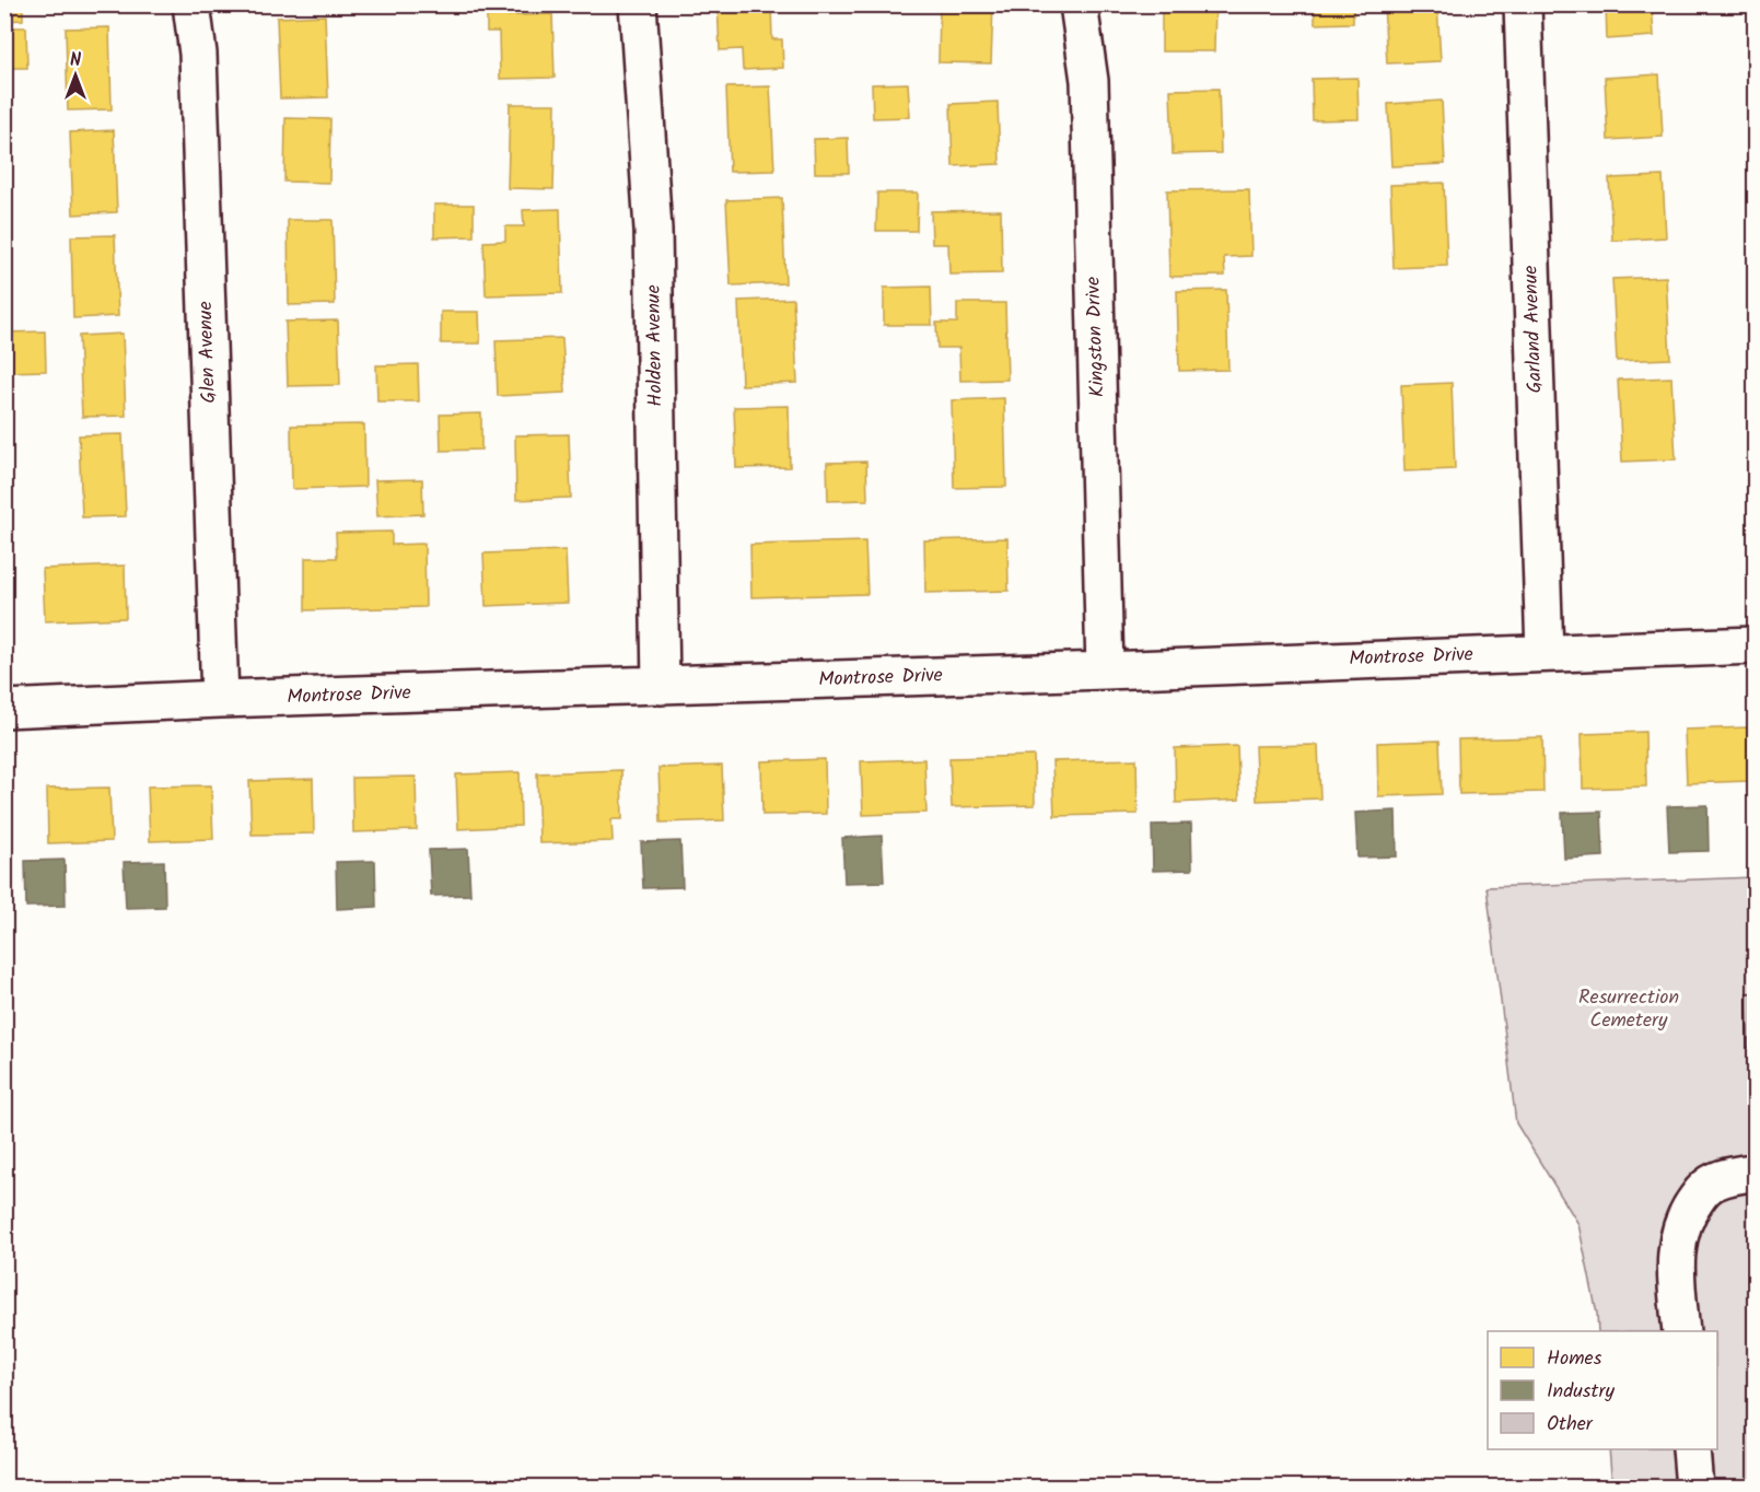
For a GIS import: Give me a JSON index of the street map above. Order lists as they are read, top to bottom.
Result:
{
  "streets": {
    "street": [
      "Garland Avenue",
      "Kingston Drive",
      "Holden Avenue",
      "Glen Avenue",
      "Montrose Drive"
    ]
  },
  "crossings": [
    ["Garland Avenue", "Montrose Drive"],
    ["Kingston Drive", "Montrose Drive"],
    ["Holden Avenue", "Montrose Drive"],
    ["Glen Avenue", "Montrose Drive"]
  ],
  "parks": ["Resurrection Cemetery"],
  "legend": ["Homes", "Industry", "Other"],
  "north": "top"
}
